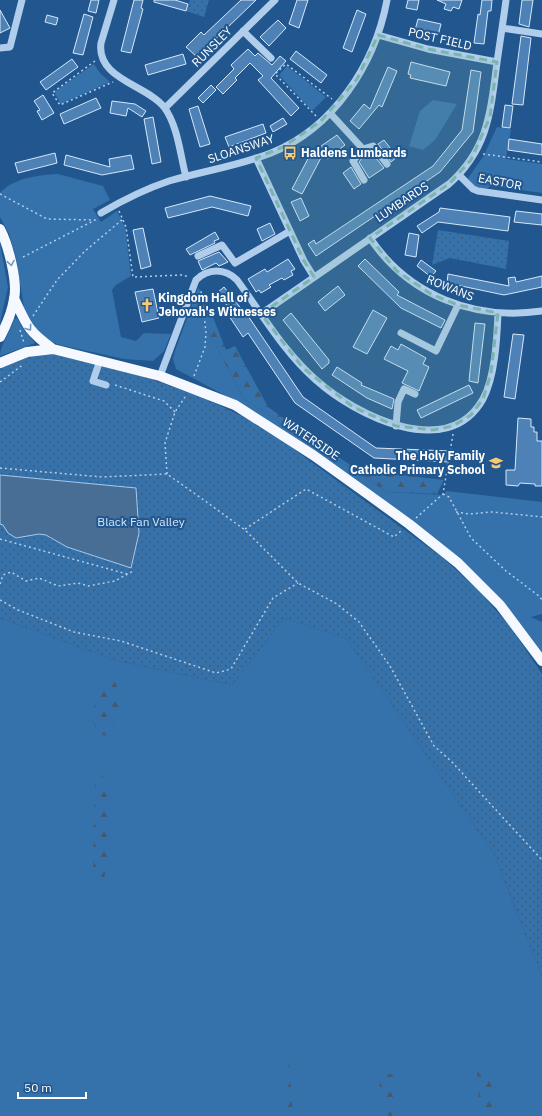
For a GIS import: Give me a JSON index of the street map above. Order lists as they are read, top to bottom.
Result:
{
  "streets": {
    "main road": ["WATERSIDE"],
    "street": [
      "POST FIELD",
      "RUNSLEY",
      "SLOANSWAY",
      "EASTOR",
      "LUMBARDS",
      "ROWANS"
    ]
  },
  "crossings": [
    ["POST FIELD", "SLOANSWAY"],
    ["POST FIELD", "LUMBARDS"],
    ["EASTOR", "LUMBARDS"],
    ["LUMBARDS", "ROWANS"]
  ],
  "parks": ["Black Fan Valley"],
  "places": {
    "bus stop": ["Haldens Lumbards"],
    "church": ["Kingdom Hall of Jehovah's Witnesses"],
    "school or university": ["The Holy Family Catholic Primary School"]
  },
  "scale_bar": "50 m"
}
